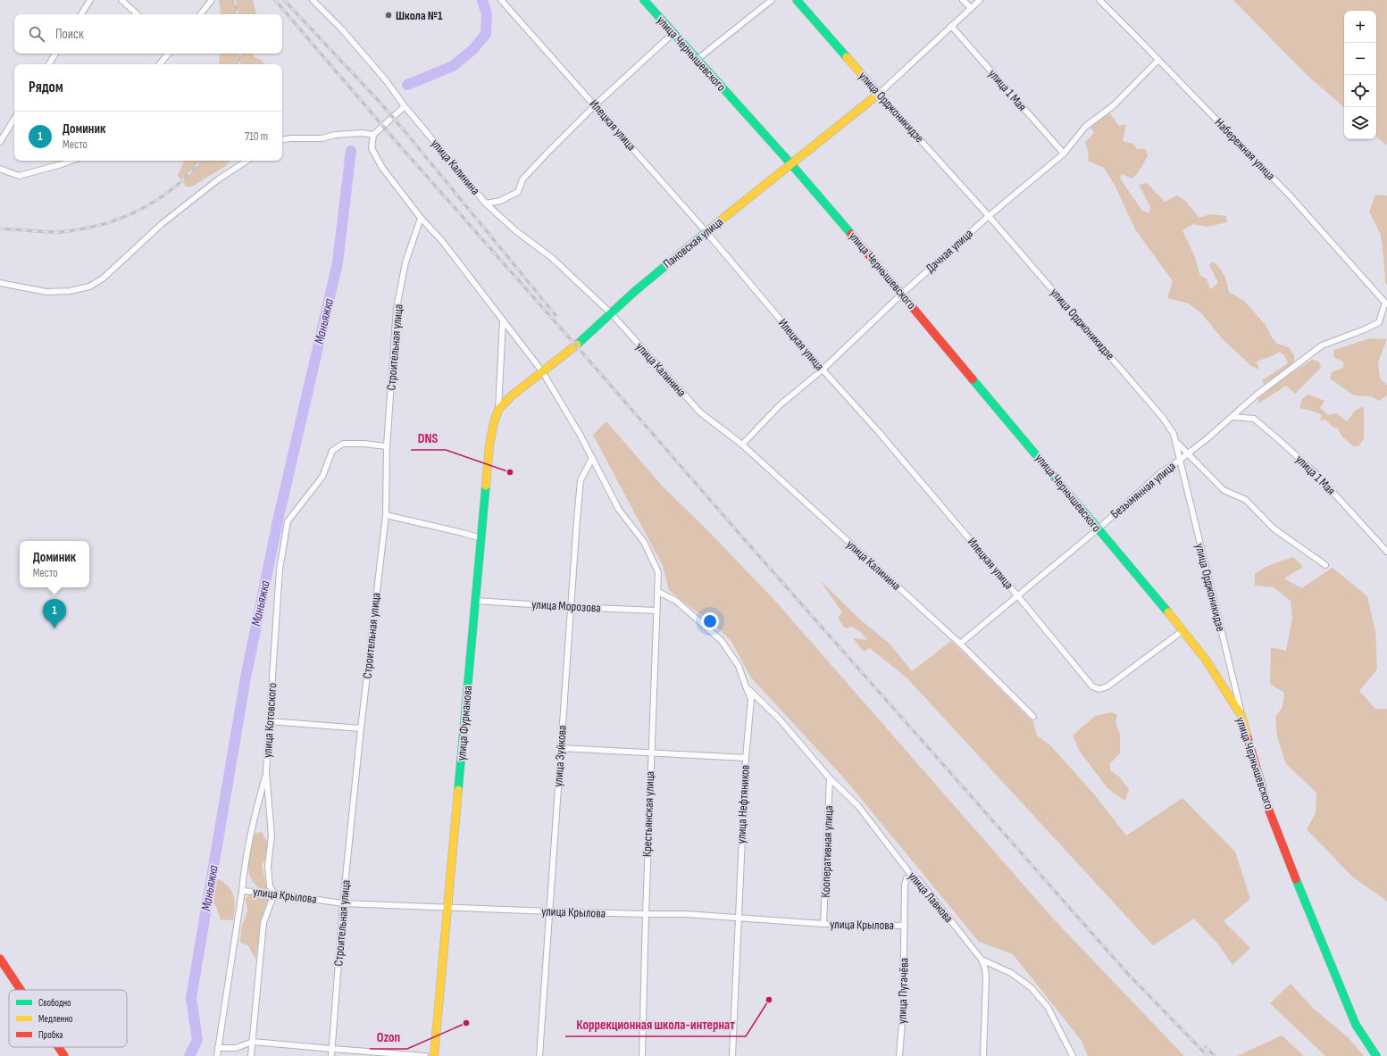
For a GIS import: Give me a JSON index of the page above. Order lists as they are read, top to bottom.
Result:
{
  "streets": {
    "street": [
      "улица Чернышевского",
      "улица 1 Мая",
      "улица Орджоникидзе",
      "Илецкая улица",
      "Набережная улица",
      "улица Калинина",
      "Пановская улица",
      "Дачная улица",
      "Строительная улица",
      "Безымянная улица",
      "улица Морозова",
      "улица Котовского",
      "улица Фурманова",
      "улица Зуйкова",
      "улица Нефтяников",
      "Крестьянская улица",
      "Кооперативная улица",
      "улица Крылова",
      "улица Лавкова",
      "улица Пугачёва"
    ]
  },
  "crossings": [
    ["улица Чернышевского", "улица Орджоникидзе"],
    ["улица Чернышевского", "Илецкая улица"],
    ["улица Чернышевского", "Пановская улица"],
    ["улица Чернышевского", "Дачная улица"],
    ["улица Чернышевского", "Безымянная улица"],
    ["улица 1 Мая", "Дачная улица"],
    ["улица 1 Мая", "Безымянная улица"],
    ["улица Орджоникидзе", "Пановская улица"],
    ["улица Орджоникидзе", "Дачная улица"],
    ["улица Орджоникидзе", "Безымянная улица"],
    ["Илецкая улица", "Пановская улица"],
    ["Илецкая улица", "Дачная улица"],
    ["Илецкая улица", "Безымянная улица"],
    ["Набережная улица", "Дачная улица"],
    ["Набережная улица", "Безымянная улица"],
    ["улица Калинина", "Пановская улица"],
    ["улица Калинина", "Дачная улица"],
    ["улица Калинина", "Безымянная улица"],
    ["Пановская улица", "улица Фурманова"],
    ["Строительная улица", "улица Котовского"],
    ["Строительная улица", "улица Крылова"],
    ["улица Морозова", "улица Фурманова"],
    ["улица Морозова", "улица Зуйкова"],
    ["улица Морозова", "Крестьянская улица"],
    ["улица Котовского", "улица Крылова"],
    ["улица Фурманова", "улица Крылова"],
    ["улица Зуйкова", "Крестьянская улица"],
    ["улица Зуйкова", "улица Крылова"],
    ["улица Нефтяников", "Крестьянская улица"],
    ["улица Нефтяников", "улица Крылова"],
    ["улица Нефтяников", "улица Лавкова"],
    ["Крестьянская улица", "улица Крылова"],
    ["Кооперативная улица", "улица Крылова"],
    ["Кооперативная улица", "улица Лавкова"],
    ["улица Крылова", "улица Пугачёва"],
    ["улица Лавкова", "улица Пугачёва"]
  ],
  "water": ["Маньяжка"],
  "places": [
    "Школа №1",
    "DNS",
    "Коррекционная школа-интернат",
    "Ozon"
  ],
  "legend": ["Свободно", "Медленно", "Пробка"],
  "page": {
    "map_buttons": ["+", "−"],
    "search": "Поиск",
    "heading": "Рядом",
    "list": [
      {
        "mark": "1",
        "name": "Доминик",
        "note": "Место",
        "value": "710 m"
      }
    ],
    "popup": ["Доминик", "Место"],
    "pins": "1"
  }
}
